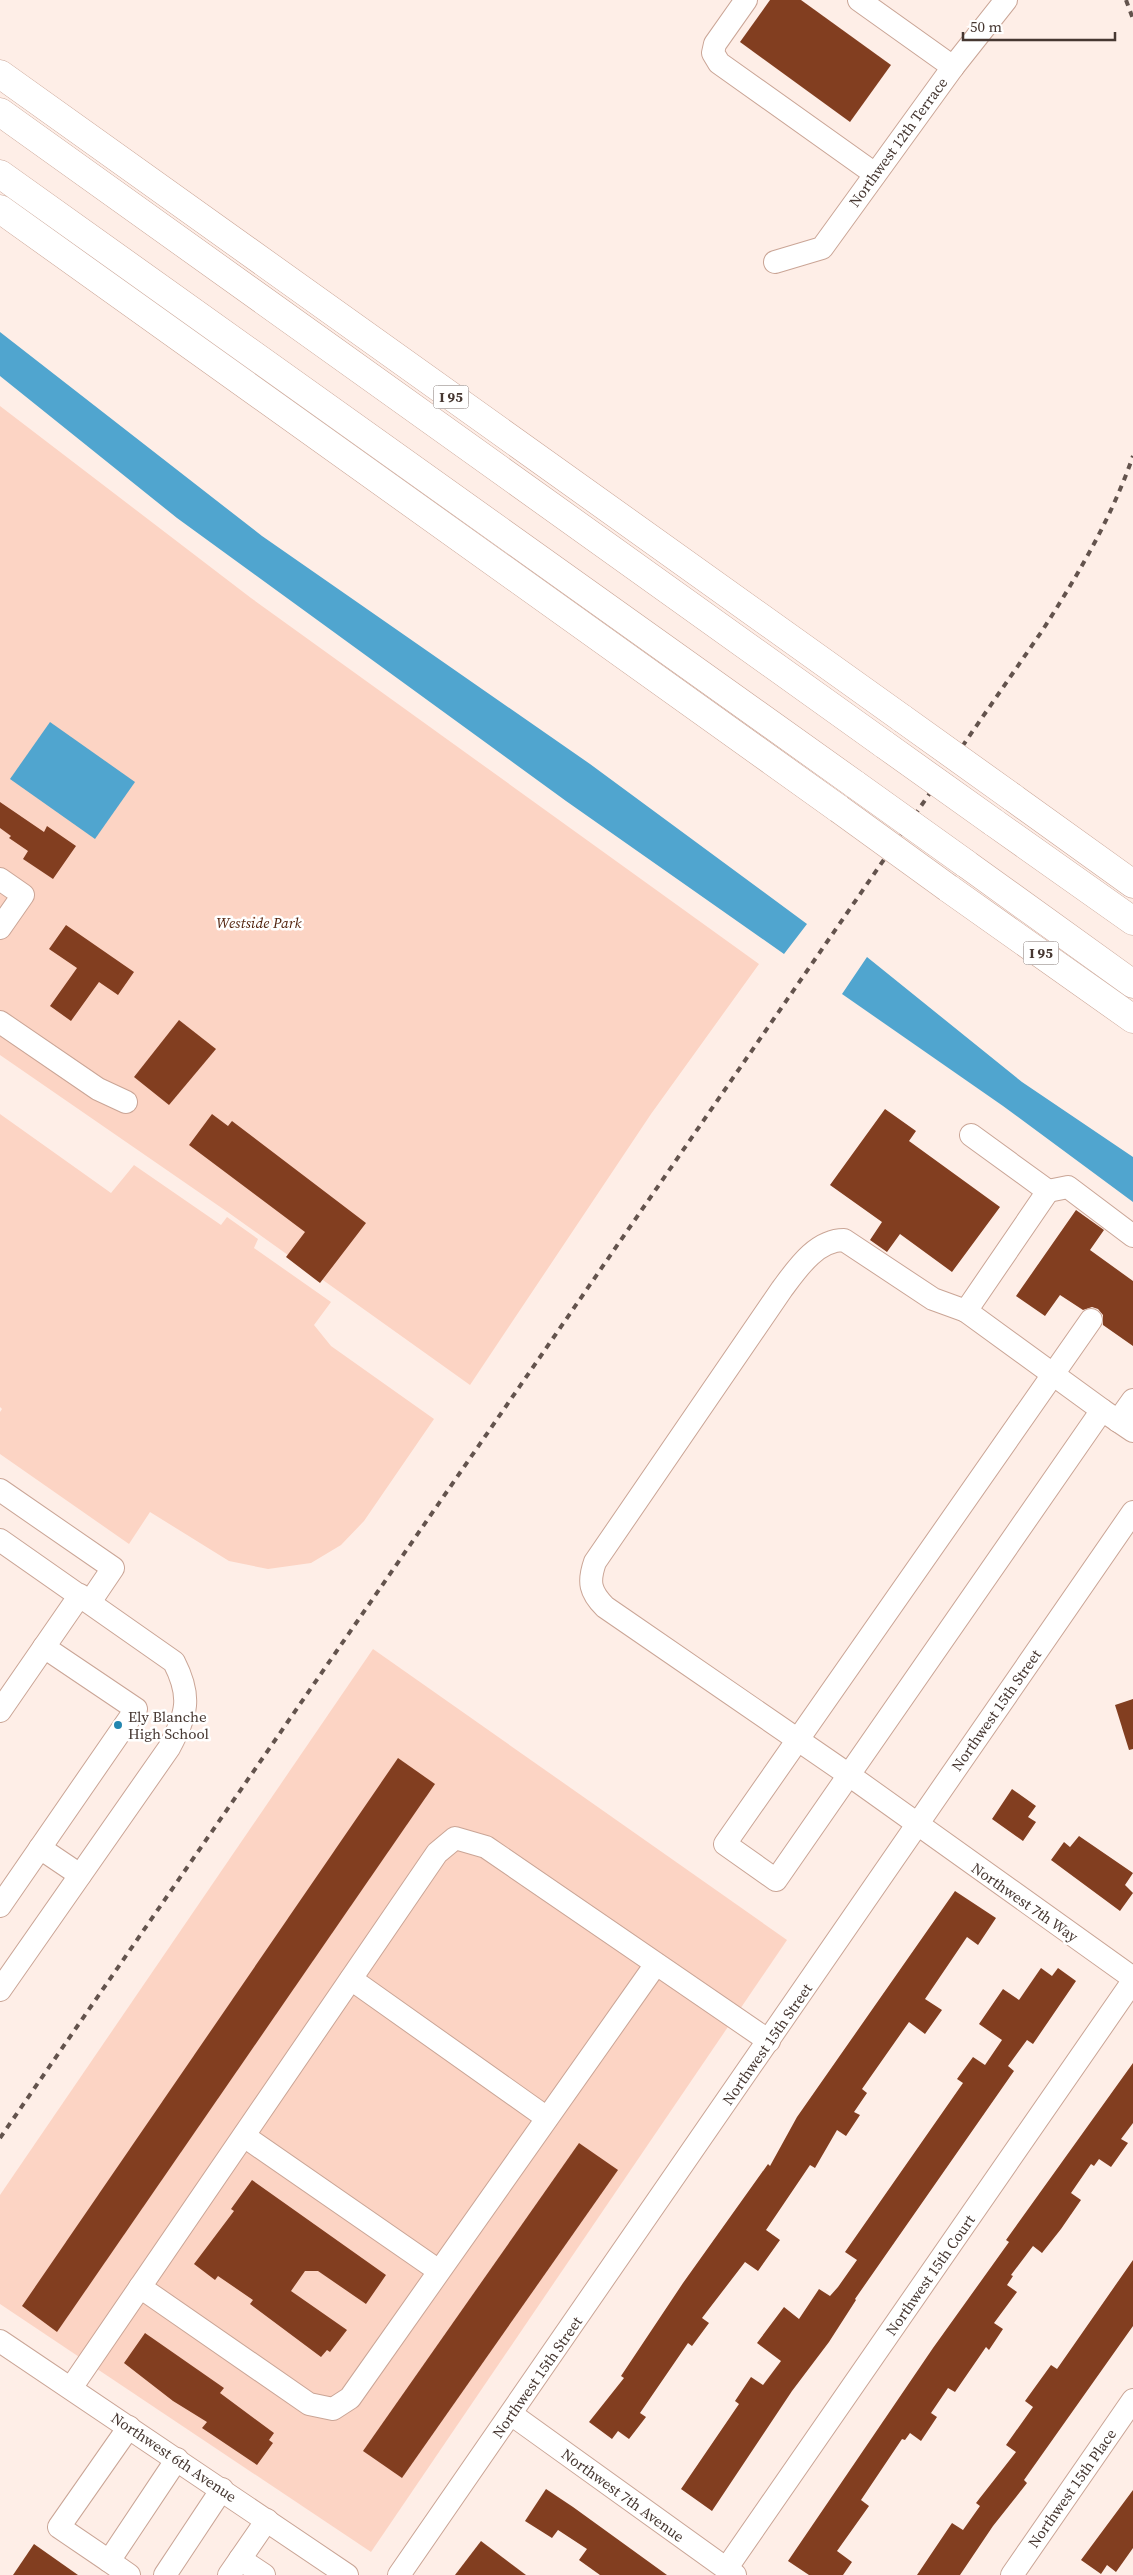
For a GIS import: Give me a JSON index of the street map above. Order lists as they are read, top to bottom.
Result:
{
  "streets": {
    "highway": ["I 95"],
    "street": [
      "Northwest 12th Terrace",
      "Northwest 15th Street",
      "Northwest 7th Way",
      "Northwest 15th Court",
      "Northwest 6th Avenue",
      "Northwest 15th Place",
      "Northwest 7th Avenue"
    ]
  },
  "crossings": [
    ["Northwest 15th Street", "Northwest 7th Way"],
    ["Northwest 15th Street", "Northwest 7th Avenue"],
    ["Northwest 7th Way", "Northwest 15th Court"],
    ["Northwest 15th Court", "Northwest 7th Avenue"]
  ],
  "parks": ["Westside Park"],
  "places": ["Ely Blanche High School"],
  "scale_bar": "50 m"
}
